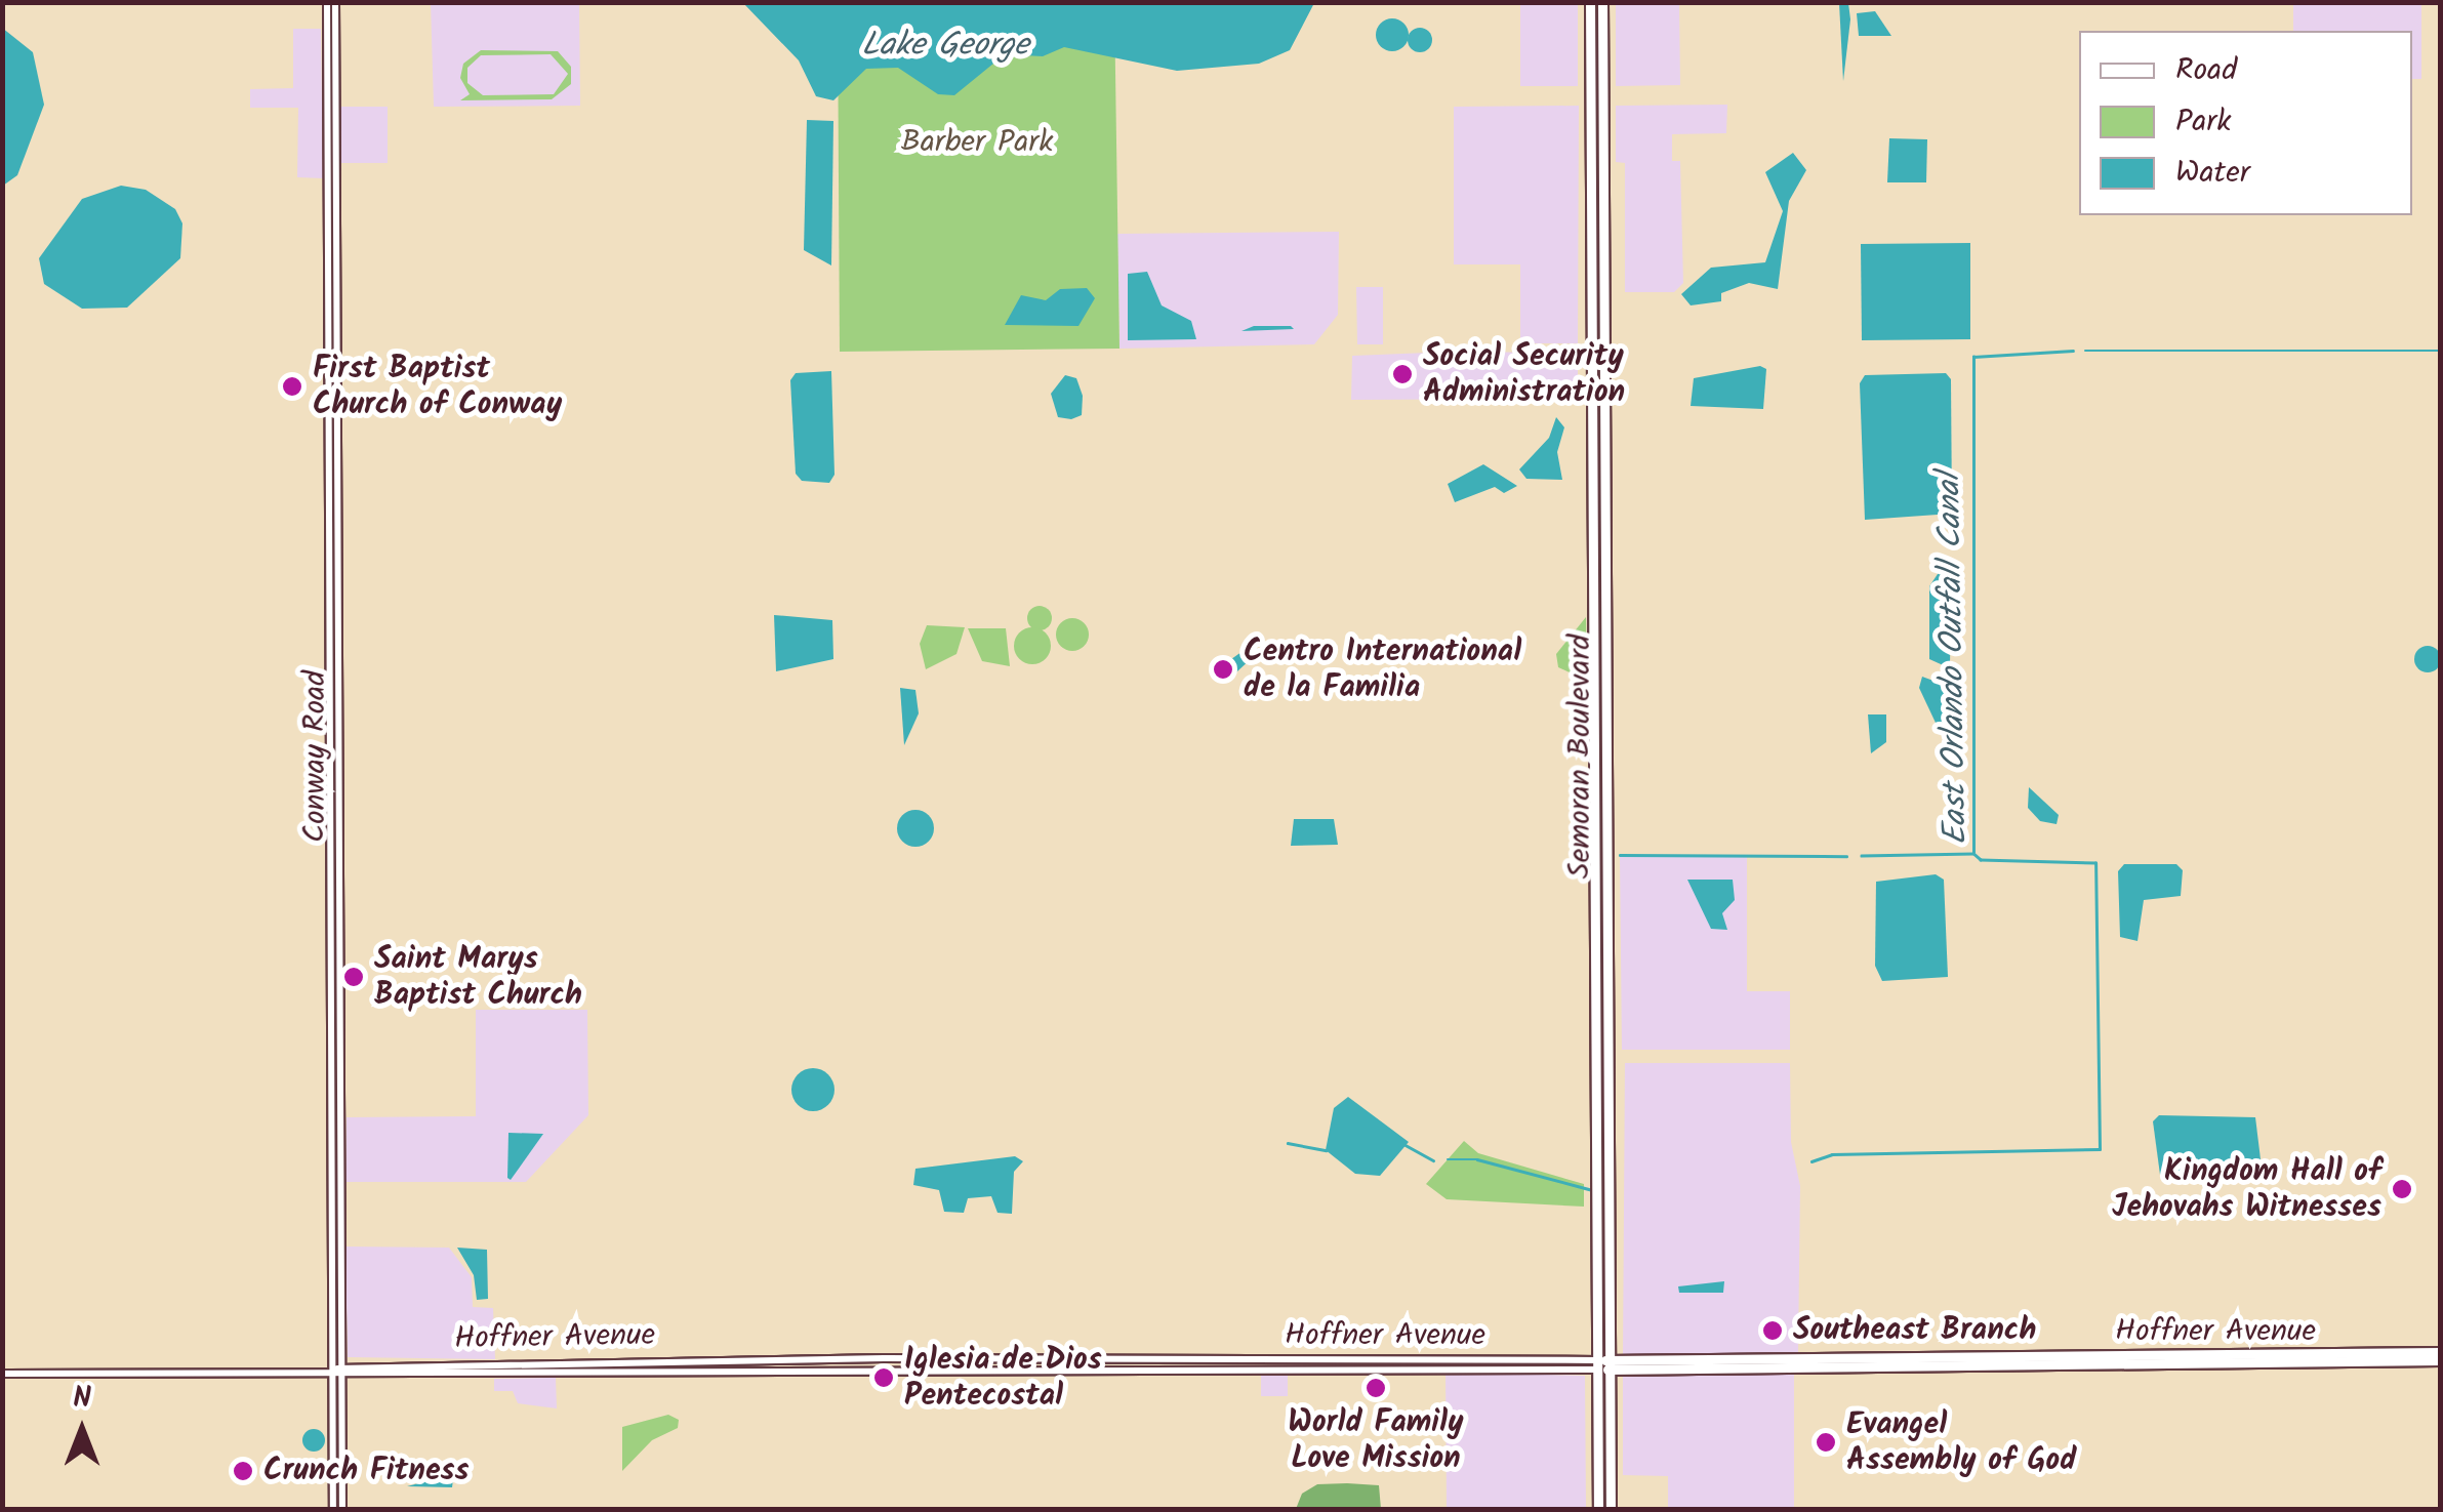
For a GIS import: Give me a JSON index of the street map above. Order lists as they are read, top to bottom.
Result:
{
  "streets": {
    "main road": ["Conway Road", "Semoran Boulevard", "Hoffner Avenue"]
  },
  "crossings": [
    ["Conway Road", "Hoffner Avenue"],
    ["Semoran Boulevard", "Hoffner Avenue"]
  ],
  "water": ["Lake George", "East Orlando Outfall Canal"],
  "parks": ["Barber Park"],
  "places": [
    "Social Security Administration",
    "First Baptist Church of Conway",
    "Centro International de la Familia",
    "Saint Marys Baptist Church",
    "Kingdom Hall of Jehovahs Witnesses",
    "Southeast Branch",
    "Iglesia de Dios Pentecostal",
    "World Family Love Mission",
    "Evangel Assembly of God",
    "Crunch Fitness"
  ],
  "legend": ["Road", "Park", "Water"],
  "north": "top"
}
